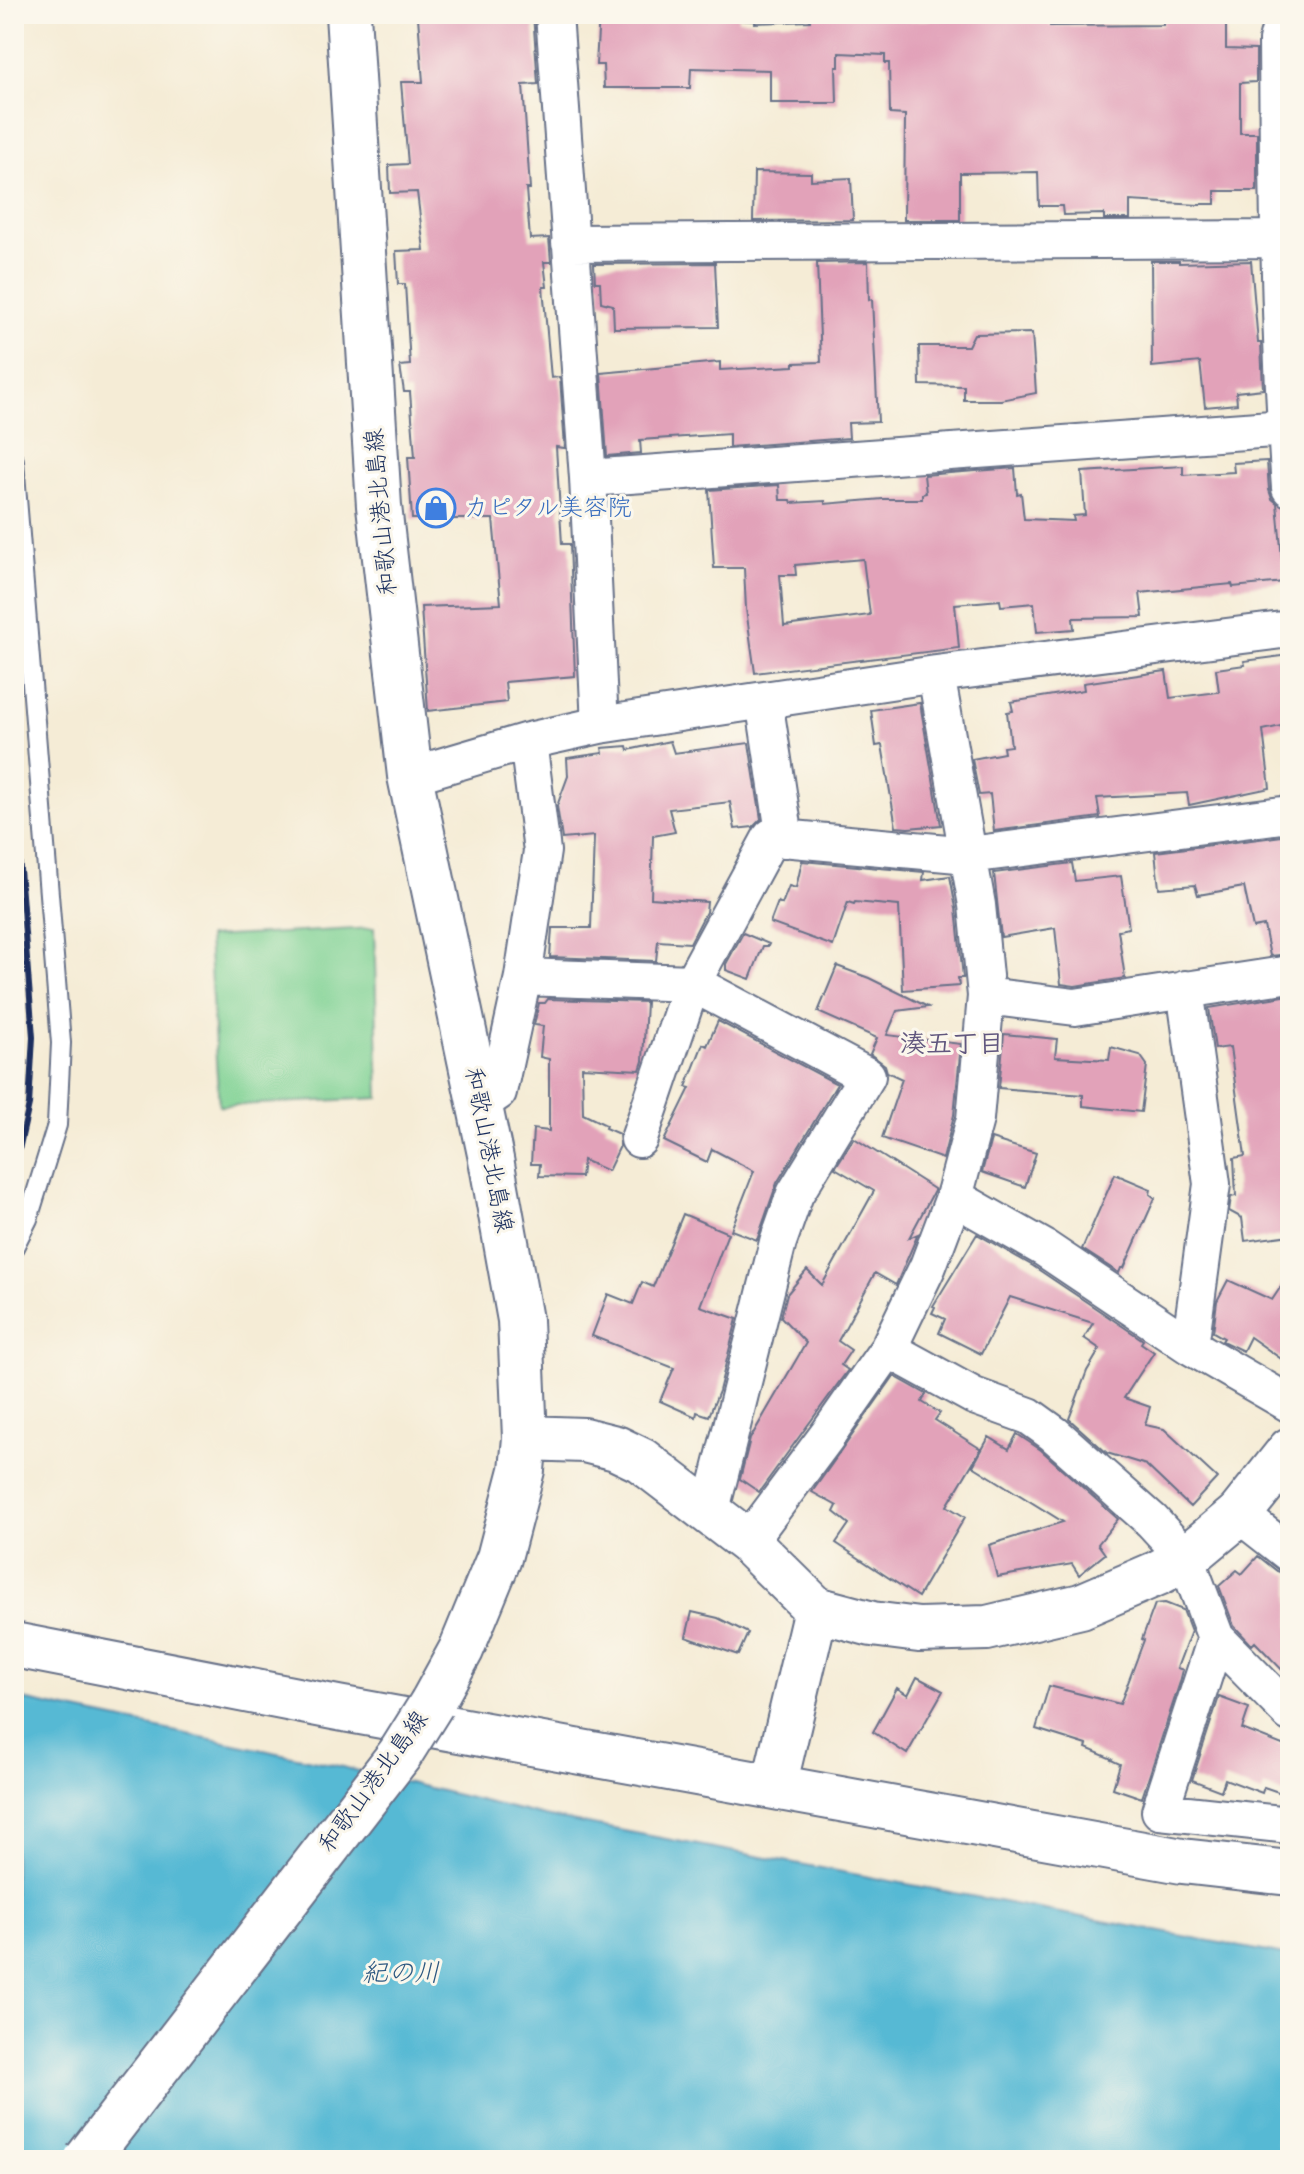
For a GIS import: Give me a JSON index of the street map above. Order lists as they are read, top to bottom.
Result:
{
  "streets": {
    "street": ["和歌山港北島線"]
  },
  "districts": ["湊五丁目"],
  "water": ["紀の川"],
  "places": {
    "shop": ["カピタル美容院"]
  }
}
